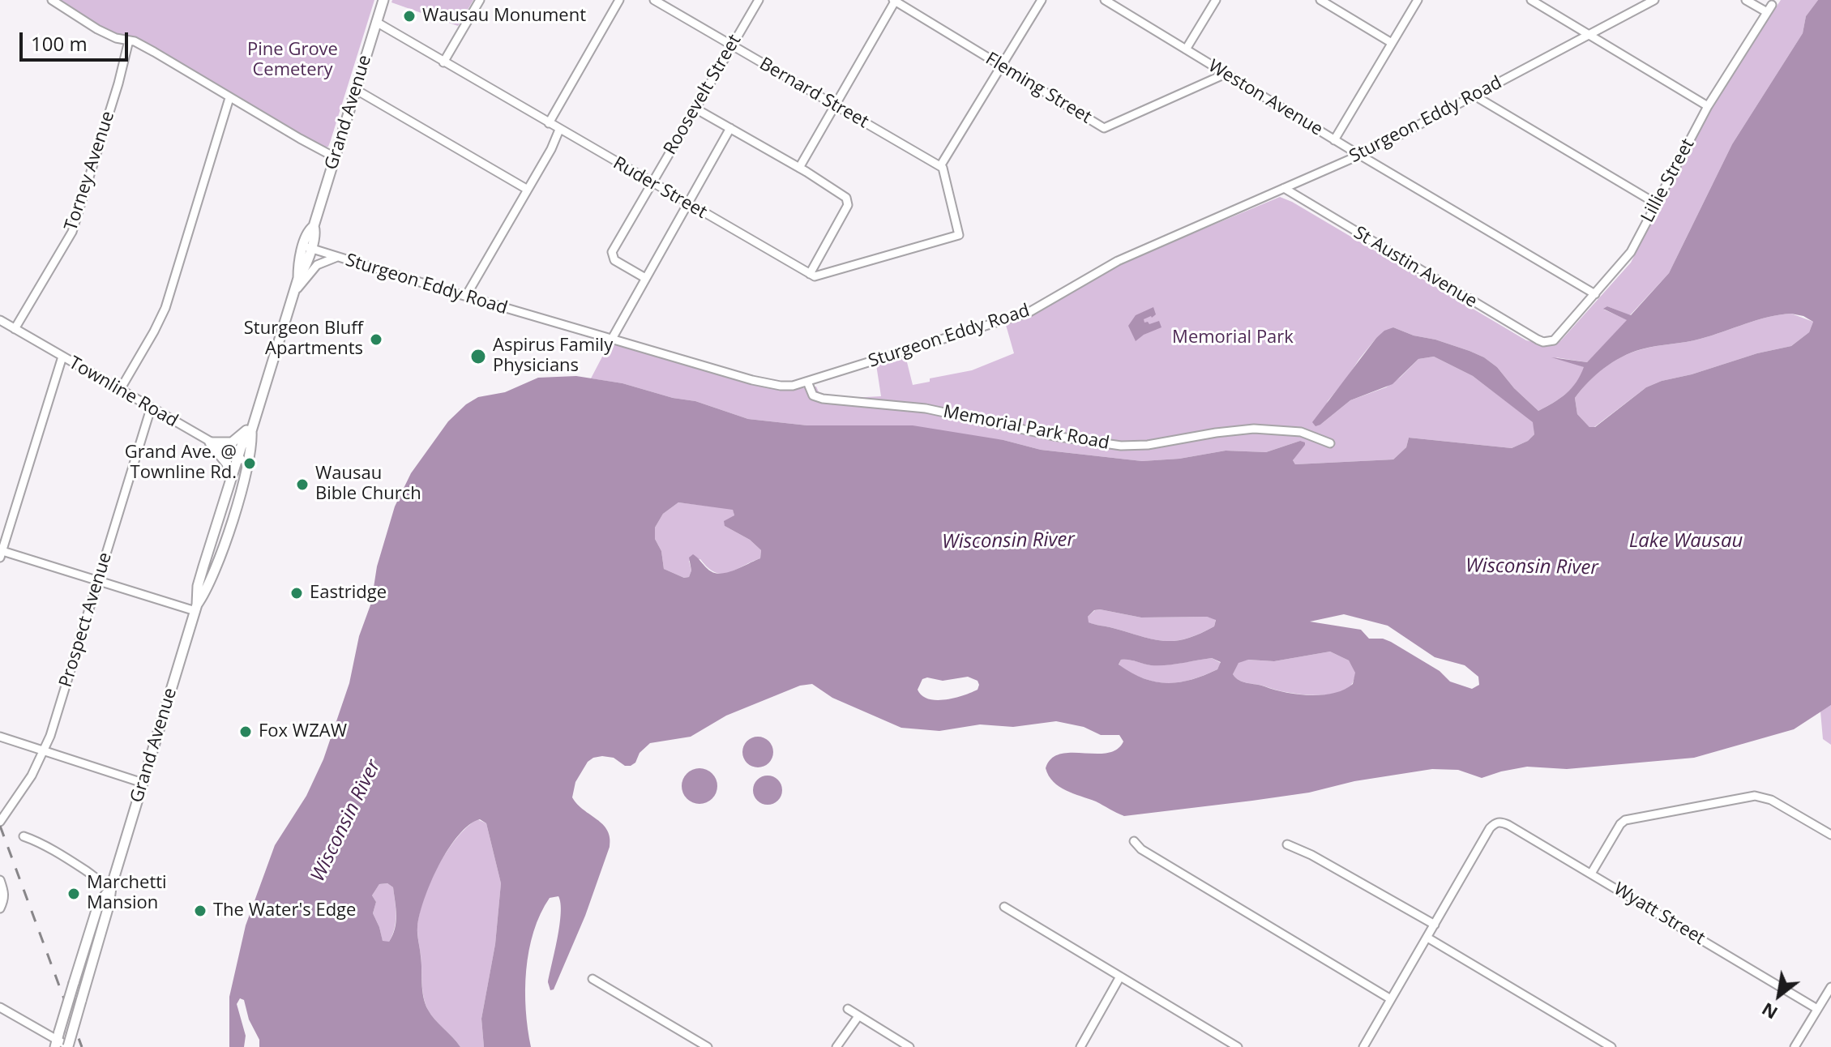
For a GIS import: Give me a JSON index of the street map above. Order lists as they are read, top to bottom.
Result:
{
  "streets": {
    "main road": ["Grand Avenue"],
    "street": [
      "Fleming Street",
      "Bernard Street",
      "Roosevelt Street",
      "Weston Avenue",
      "Sturgeon Eddy Road",
      "Torney Avenue",
      "Lillie Street",
      "Ruder Street",
      "St Austin Avenue",
      "Townline Road",
      "Memorial Park Road",
      "Prospect Avenue",
      "Wyatt Street"
    ]
  },
  "crossings": [
    ["Fleming Street", "Weston Avenue"],
    ["Bernard Street", "Roosevelt Street"],
    ["Roosevelt Street", "Ruder Street"],
    ["Weston Avenue", "Sturgeon Eddy Road"],
    ["Weston Avenue", "Lillie Street"],
    ["Grand Avenue", "Sturgeon Eddy Road"],
    ["Grand Avenue", "Ruder Street"],
    ["Grand Avenue", "Townline Road"],
    ["Sturgeon Eddy Road", "St Austin Avenue"],
    ["Sturgeon Eddy Road", "Memorial Park Road"],
    ["Torney Avenue", "Townline Road"],
    ["Lillie Street", "St Austin Avenue"],
    ["Townline Road", "Prospect Avenue"]
  ],
  "water": ["Wisconsin River", "Lake Wausau"],
  "parks": ["Pine Grove Cemetery", "Memorial Park"],
  "places": [
    "Wausau Monument",
    "Sturgeon Bluff Apartments",
    "Aspirus Family Physicians",
    "Grand Ave. @ Townline Rd.",
    "Wausau Bible Church",
    "Eastridge",
    "Fox WZAW",
    "Marchetti Mansion",
    "The Water's Edge"
  ],
  "scale_bar": "100 m",
  "north": "bottom left"
}
